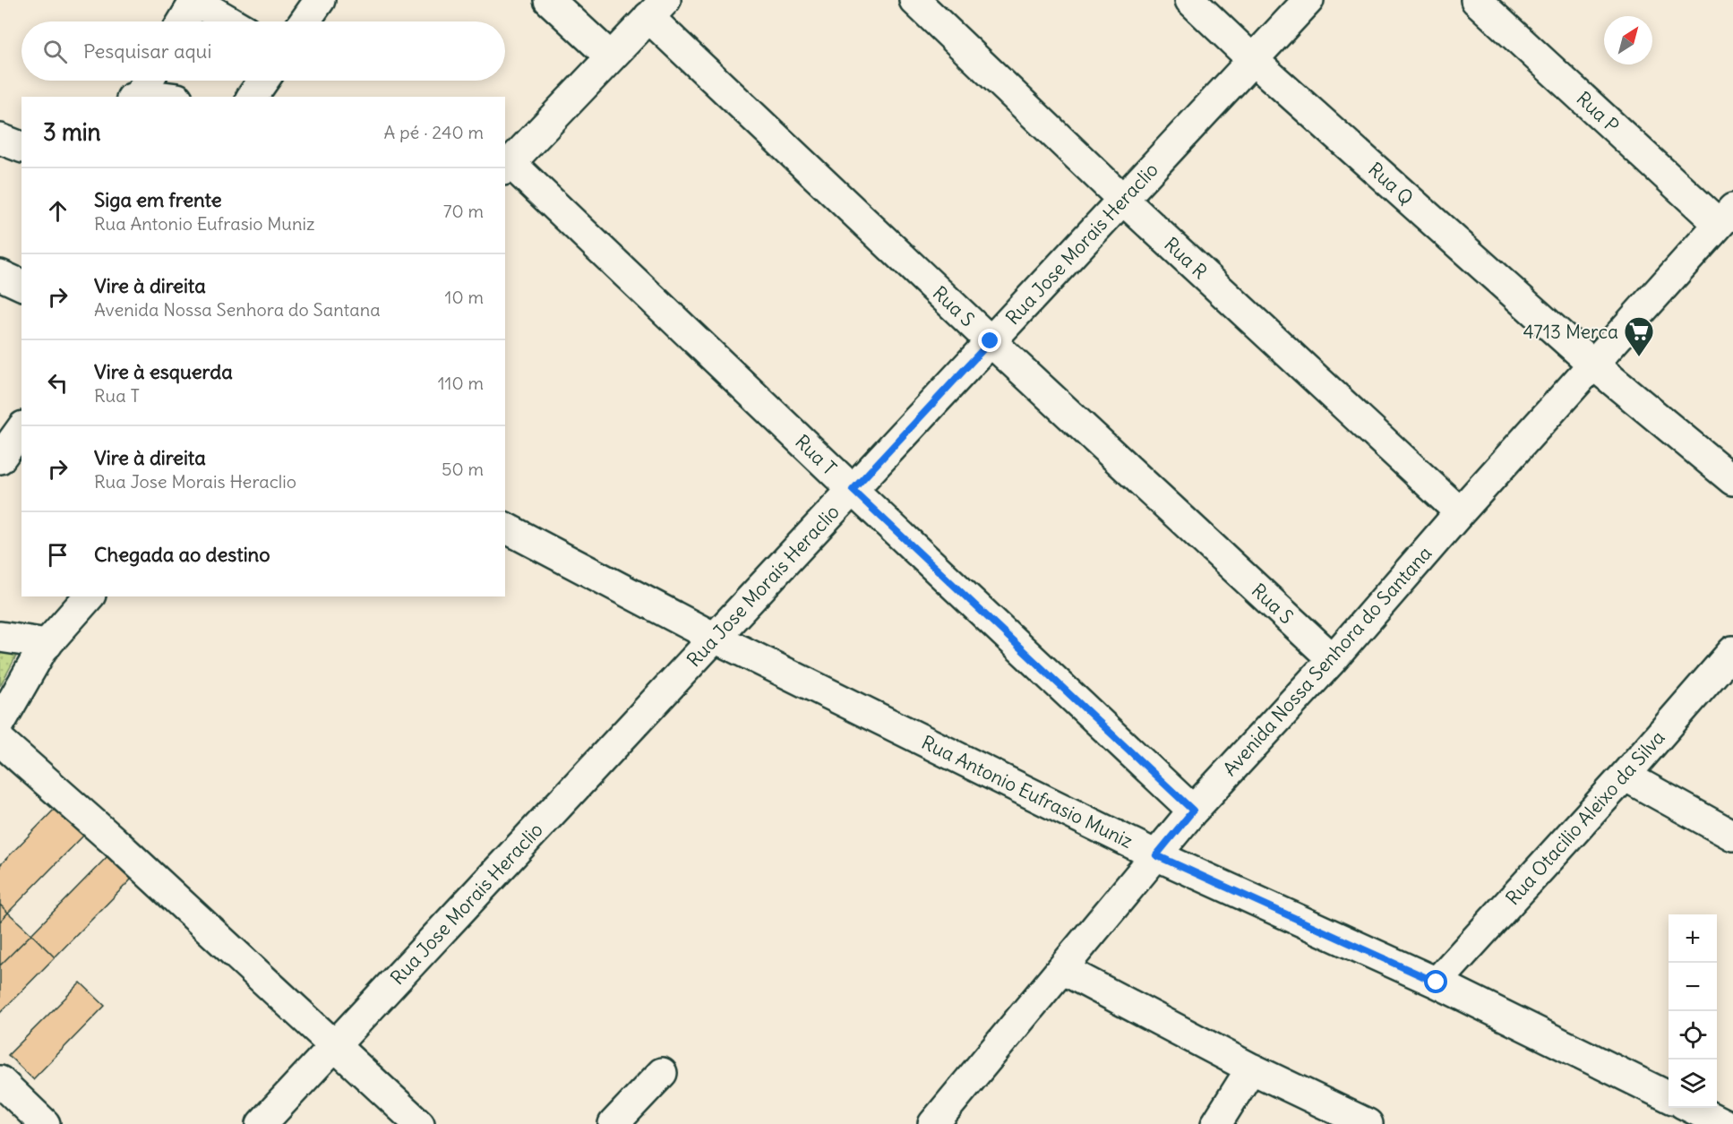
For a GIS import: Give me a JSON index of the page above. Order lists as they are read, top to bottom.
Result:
{
  "streets": {
    "street": [
      "Rua P",
      "Rua Q",
      "Rua Jose Morais Heraclio",
      "Rua R",
      "Rua S",
      "Rua T",
      "Avenida Nossa Senhora do Santana",
      "Rua Antonio Eufrasio Muniz",
      "Rua Otacilio Aleixo da Silva"
    ]
  },
  "crossings": [
    ["Rua P", "Avenida Nossa Senhora do Santana"],
    ["Rua Q", "Rua Jose Morais Heraclio"],
    ["Rua Q", "Avenida Nossa Senhora do Santana"],
    ["Rua Jose Morais Heraclio", "Rua R"],
    ["Rua Jose Morais Heraclio", "Rua S"],
    ["Rua Jose Morais Heraclio", "Rua T"],
    ["Rua Jose Morais Heraclio", "Rua Antonio Eufrasio Muniz"],
    ["Rua R", "Avenida Nossa Senhora do Santana"],
    ["Rua S", "Avenida Nossa Senhora do Santana"],
    ["Rua T", "Avenida Nossa Senhora do Santana"],
    ["Avenida Nossa Senhora do Santana", "Rua Antonio Eufrasio Muniz"],
    ["Rua Antonio Eufrasio Muniz", "Rua Otacilio Aleixo da Silva"]
  ],
  "places": {
    "supermarket": ["4713 Merca"]
  },
  "north": "top right",
  "page": {
    "search": "Pesquisar aqui",
    "heading": ["3 min", "A pé · 240 m"],
    "list": [
      ["Siga em frente", "Rua Antonio Eufrasio Muniz", "70 m"],
      ["Vire à direita", "Avenida Nossa Senhora do Santana", "10 m"],
      ["Vire à esquerda", "Rua T", "110 m"],
      ["Vire à direita", "Rua Jose Morais Heraclio", "50 m"],
      "Chegada ao destino"
    ],
    "map_buttons": ["+", "−"]
  }
}
